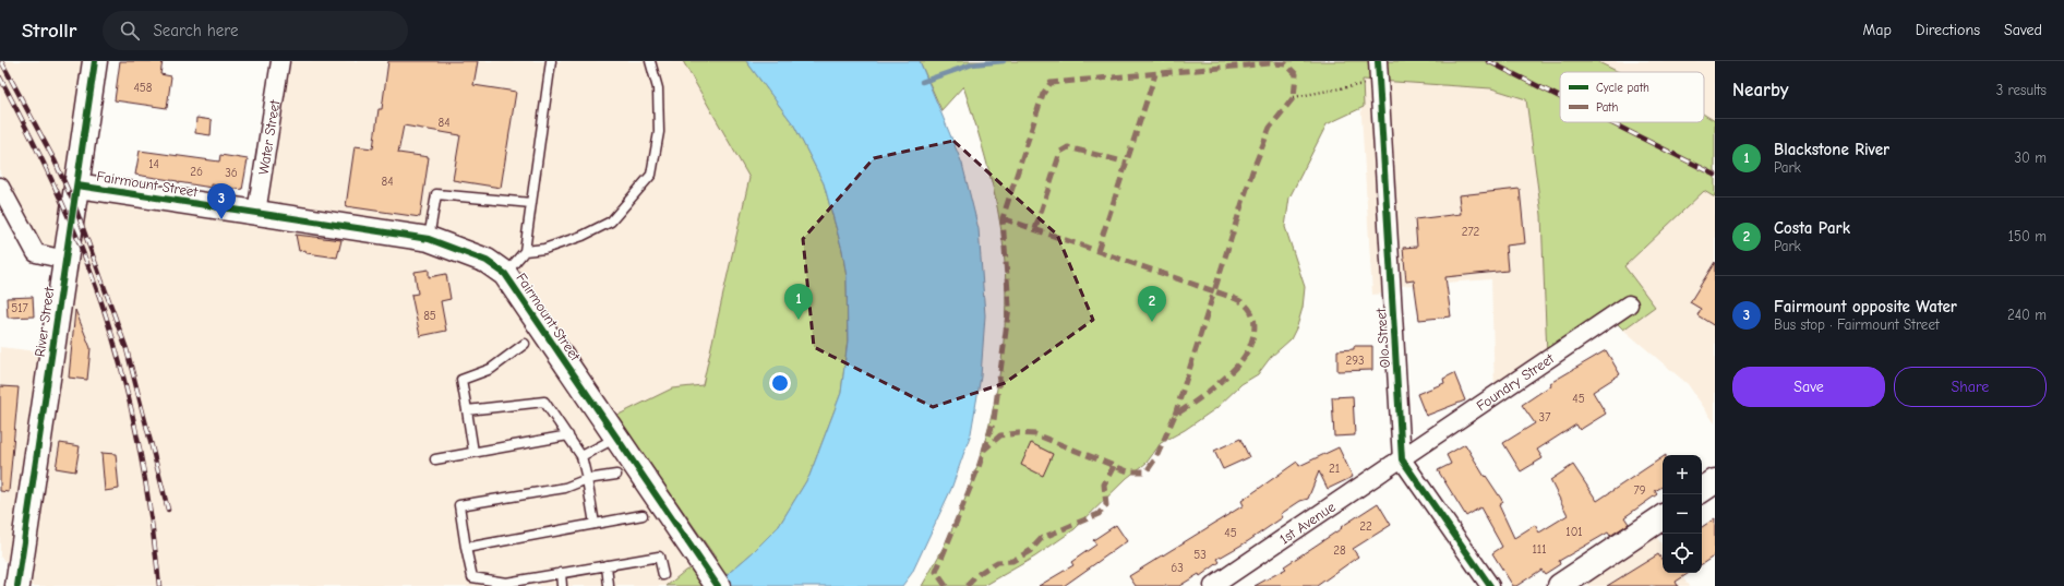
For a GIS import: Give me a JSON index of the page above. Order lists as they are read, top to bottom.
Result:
{
  "streets": {
    "street": [
      "Water Street",
      "Fairmount Street",
      "River Street",
      "Olo Street",
      "Foundry Street",
      "1st Avenue"
    ]
  },
  "crossings": [
    ["Water Street", "Fairmount Street"],
    ["Fairmount Street", "River Street"],
    ["Olo Street", "Foundry Street"],
    ["Olo Street", "1st Avenue"],
    ["Foundry Street", "1st Avenue"]
  ],
  "house_numbers": [
    "458",
    "84",
    "14",
    "26",
    "36",
    "84",
    "272",
    "517",
    "85",
    "293",
    "45",
    "37",
    "21",
    "79",
    "22",
    "101",
    "45",
    "111",
    "28",
    "53",
    "63"
  ],
  "legend": ["Cycle path", "Path"],
  "page": {
    "header": "Strollr",
    "search": "Search here",
    "nav": ["Map", "Directions", "Saved"],
    "heading": ["Nearby", "3 results"],
    "list": [
      {
        "mark": "1",
        "name": "Blackstone River",
        "note": "Park",
        "value": "30 m"
      },
      {
        "mark": "2",
        "name": "Costa Park",
        "note": "Park",
        "value": "150 m"
      },
      {
        "mark": "3",
        "name": "Fairmount opposite Water",
        "note": "Bus stop · Fairmount Street",
        "value": "240 m"
      }
    ],
    "pins": ["3", "1", "2"],
    "buttons": ["Save", "Share"],
    "map_buttons": ["+", "−"]
  }
}
